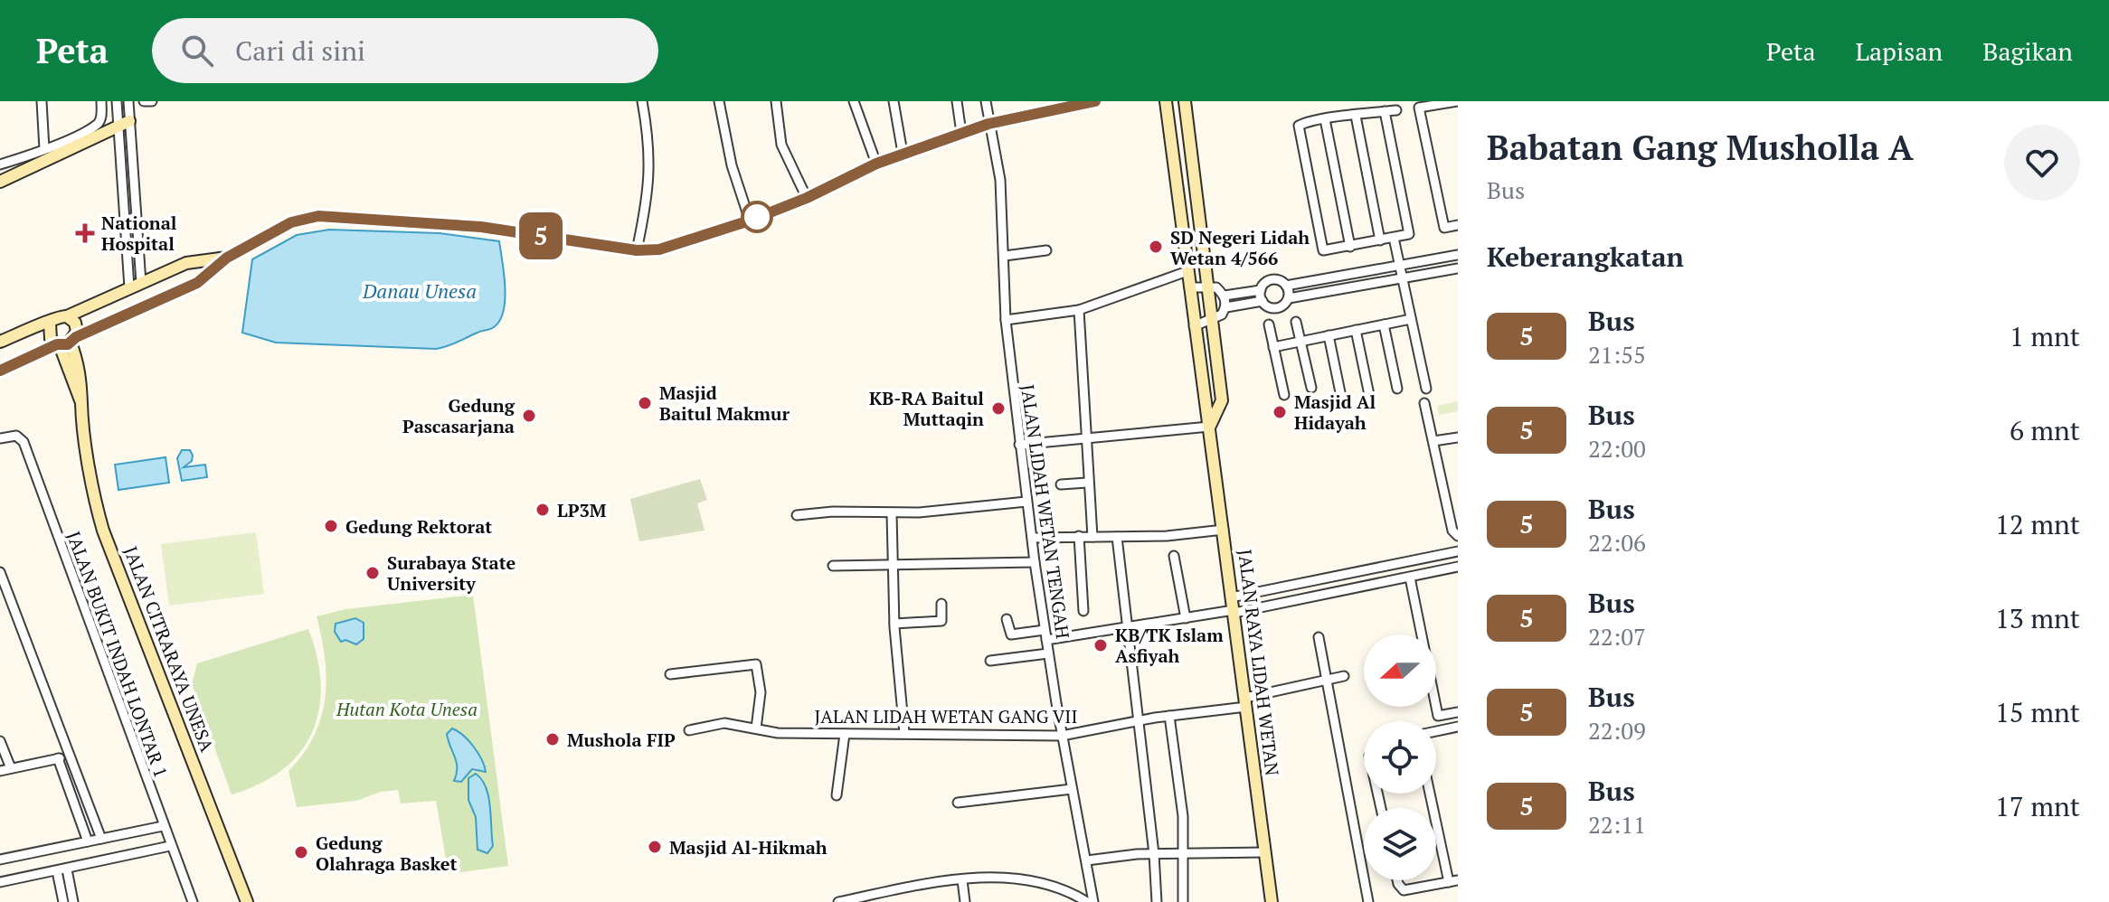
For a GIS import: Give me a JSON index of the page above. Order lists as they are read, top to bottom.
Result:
{
  "streets": {
    "main road": ["JALAN CITRARAYA UNESA", "JALAN RAYA LIDAH WETAN"],
    "street": ["JALAN LIDAH WETAN TENGAH", "JALAN BUKIT INDAH LONTAR 1", "JALAN LIDAH WETAN GANG VII"]
  },
  "crossings": [
    ["JALAN LIDAH WETAN TENGAH", "JALAN LIDAH WETAN GANG VII"],
    ["JALAN RAYA LIDAH WETAN", "JALAN LIDAH WETAN GANG VII"]
  ],
  "water": ["Danau Unesa"],
  "parks": ["Hutan Kota Unesa"],
  "places": {
    "health": ["National Hospital"],
    "other": [
      "SD Negeri Lidah Wetan 4/566",
      "Masjid Baitul Makmur",
      "KB-RA Baitul Muttaqin",
      "Masjid Al Hidayah",
      "Gedung Pascasarjana",
      "LP3M",
      "Gedung Rektorat",
      "Surabaya State University",
      "KB/TK Islam Asfiyah",
      "Mushola FIP",
      "Masjid Al-Hikmah",
      "Gedung Olahraga Basket"
    ]
  },
  "lines": ["bus line 5"],
  "north": "left",
  "page": {
    "header": "Peta",
    "search": "Cari di sini",
    "nav": ["Peta", "Lapisan", "Bagikan"],
    "on_map": "5",
    "heading": [
      ["Babatan Gang Musholla A", "Bus"],
      "Keberangkatan"
    ],
    "list": [
      {
        "mark": "5",
        "name": "Bus",
        "note": "21:55",
        "value": "1 mnt"
      },
      {
        "mark": "5",
        "name": "Bus",
        "note": "22:00",
        "value": "6 mnt"
      },
      {
        "mark": "5",
        "name": "Bus",
        "note": "22:06",
        "value": "12 mnt"
      },
      {
        "mark": "5",
        "name": "Bus",
        "note": "22:07",
        "value": "13 mnt"
      },
      {
        "mark": "5",
        "name": "Bus",
        "note": "22:09",
        "value": "15 mnt"
      },
      {
        "mark": "5",
        "name": "Bus",
        "note": "22:11",
        "value": "17 mnt"
      }
    ]
  }
}
